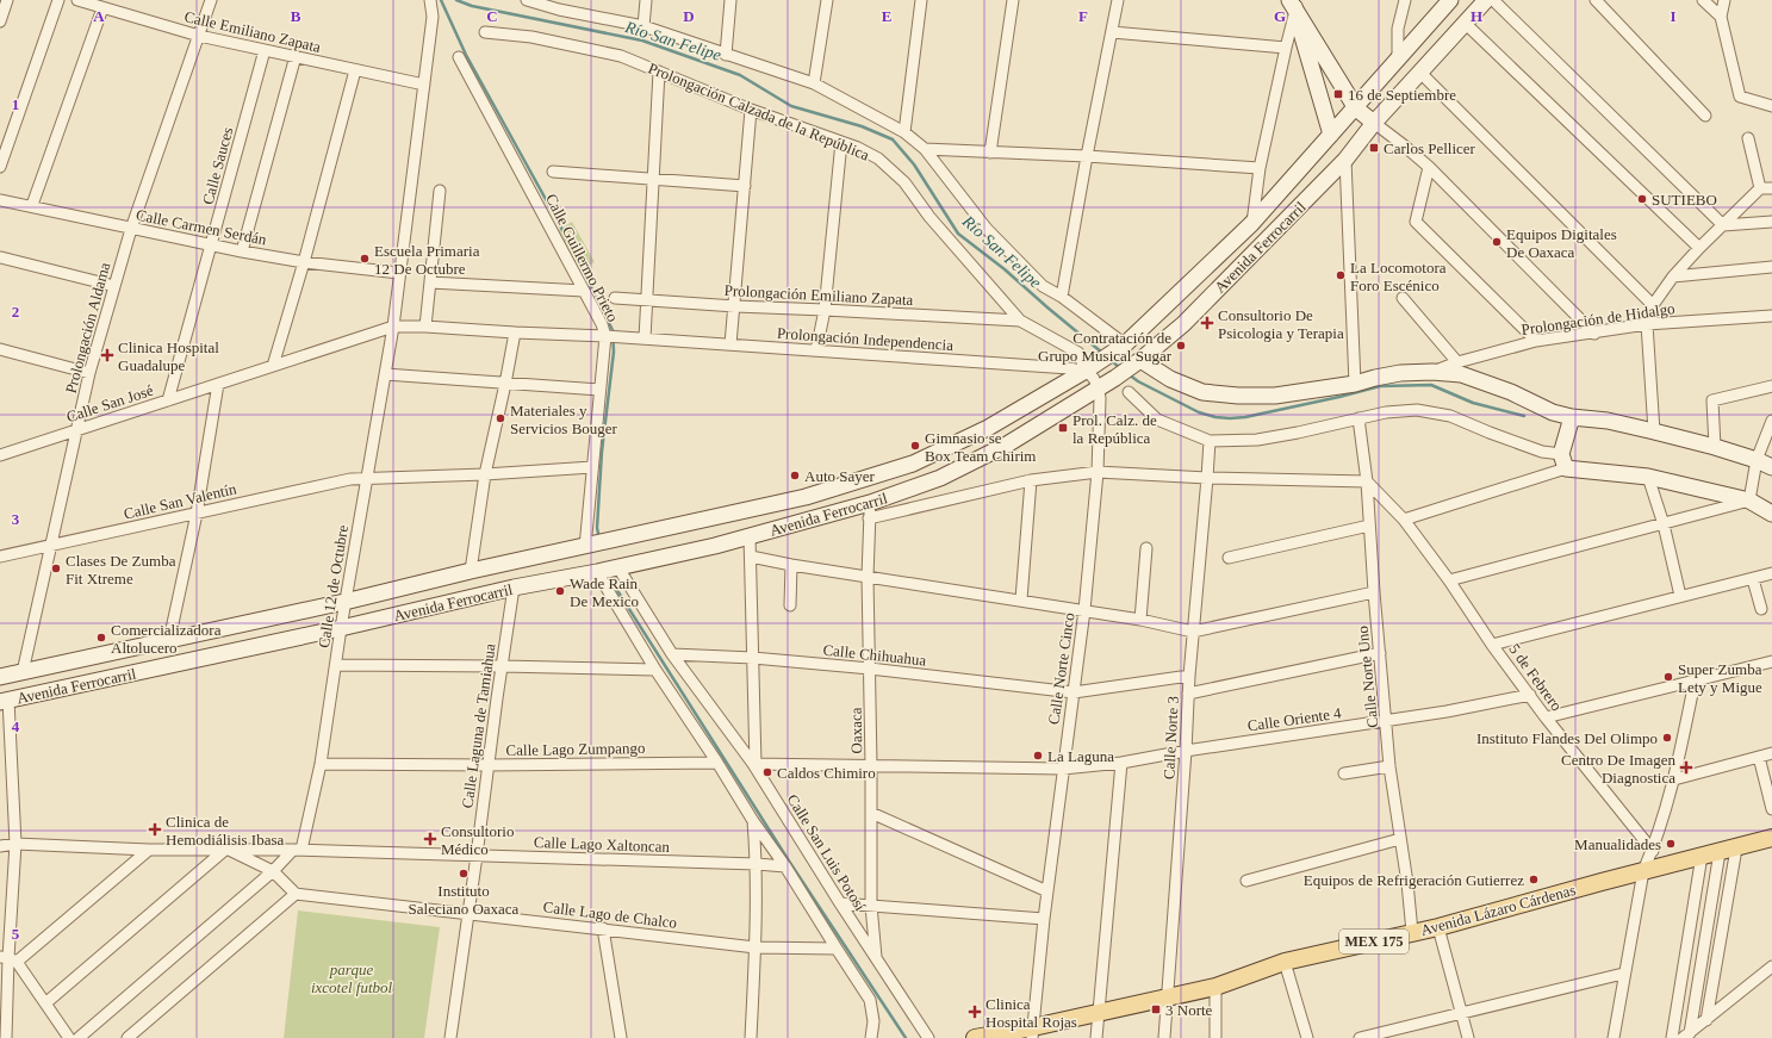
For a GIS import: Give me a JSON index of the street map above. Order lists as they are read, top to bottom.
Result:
{
  "streets": {
    "main road": ["Avenida Ferrocarril", "Avenida Lázaro Cárdenas", "MEX 175"],
    "street": [
      "Calle Emiliano Zapata",
      "Prolongación Calzada de la República",
      "Calle Sauces",
      "Calle Carmen Serdán",
      "Calle Guillermo Prieto",
      "Prolongación Emiliano Zapata",
      "Prolongación de Hidalgo",
      "Prolongación Aldama",
      "Prolongación Independencia",
      "Calle San José",
      "Calle San Valentín",
      "Calle 12 de Octubre",
      "Calle Chihuahua",
      "Calle Norte Cinco",
      "Calle Norte Uno",
      "5 de Febrero",
      "Calle Oriente 4",
      "Calle Laguna de Tamiahua",
      "Oaxaca",
      "Calle Norte 3",
      "Calle Lago Zumpango",
      "Calle Lago Xaltoncan",
      "Calle San Luis Potosí",
      "Calle Lago de Chalco"
    ]
  },
  "crossings": [
    ["Calle Emiliano Zapata", "Calle Sauces"],
    ["Calle Emiliano Zapata", "Prolongación Aldama"],
    ["Calle Emiliano Zapata", "Calle 12 de Octubre"],
    ["Prolongación Calzada de la República", "Avenida Ferrocarril"],
    ["Prolongación Calzada de la República", "Prolongación Emiliano Zapata"],
    ["Prolongación Calzada de la República", "Prolongación Independencia"],
    ["Calle Sauces", "Calle Carmen Serdán"],
    ["Calle Sauces", "Calle San José"],
    ["Calle Carmen Serdán", "Prolongación Aldama"],
    ["Calle Carmen Serdán", "Calle 12 de Octubre"],
    ["Avenida Ferrocarril", "Calle Guillermo Prieto"],
    ["Avenida Ferrocarril", "Prolongación Aldama"],
    ["Avenida Ferrocarril", "Prolongación Independencia"],
    ["Avenida Ferrocarril", "Calle 12 de Octubre"],
    ["Avenida Ferrocarril", "Calle Norte Cinco"],
    ["Avenida Ferrocarril", "Calle Laguna de Tamiahua"],
    ["Avenida Ferrocarril", "Oaxaca"],
    ["Avenida Ferrocarril", "Calle San Luis Potosí"],
    ["Calle Guillermo Prieto", "Prolongación Independencia"],
    ["Calle Guillermo Prieto", "Calle San Valentín"],
    ["Prolongación Aldama", "Calle San José"],
    ["Prolongación Aldama", "Calle San Valentín"],
    ["Prolongación Independencia", "Calle San José"],
    ["Prolongación Independencia", "Calle 12 de Octubre"],
    ["Calle San José", "Calle 12 de Octubre"],
    ["Calle San Valentín", "Calle 12 de Octubre"],
    ["Calle 12 de Octubre", "Calle Lago Zumpango"],
    ["Calle 12 de Octubre", "Calle Lago Xaltoncan"],
    ["Calle Chihuahua", "Calle Norte Cinco"],
    ["Calle Chihuahua", "Oaxaca"],
    ["Calle Chihuahua", "Calle Norte 3"],
    ["Calle Chihuahua", "Calle San Luis Potosí"],
    ["Calle Norte Cinco", "Calle Oriente 4"],
    ["Calle Norte Cinco", "Avenida Lázaro Cárdenas"],
    ["Calle Norte Uno", "5 de Febrero"],
    ["Calle Norte Uno", "Calle Oriente 4"],
    ["Calle Norte Uno", "Avenida Lázaro Cárdenas"],
    ["5 de Febrero", "Calle Oriente 4"],
    ["Calle Oriente 4", "Oaxaca"],
    ["Calle Oriente 4", "Calle Norte 3"],
    ["Calle Oriente 4", "Calle San Luis Potosí"],
    ["Calle Laguna de Tamiahua", "Calle Lago Zumpango"],
    ["Calle Laguna de Tamiahua", "Calle Lago Xaltoncan"],
    ["Calle Laguna de Tamiahua", "Calle Lago de Chalco"],
    ["Oaxaca", "Calle San Luis Potosí"],
    ["Calle Norte 3", "Avenida Lázaro Cárdenas"]
  ],
  "water": ["Río San Felipe"],
  "parks": ["parque ixcotel futbol"],
  "places": {
    "transit": [
      "16 de Septiembre",
      "Carlos Pellicer",
      "Prol. Calz. de la República",
      "3 Norte"
    ],
    "other": [
      "SUTIEBO",
      "Equipos Digitales De Oaxaca",
      "Escuela Primaria 12 De Octubre",
      "La Locomotora Foro Escénico",
      "Contratación de Grupo Musical Sugar",
      "Materiales y Servicios Bouger",
      "Gimnasio se Box Team Chirim",
      "Auto Sayer",
      "Clases De Zumba Fit Xtreme",
      "Wade Rain De Mexico",
      "Comercializadora Altolucero",
      "Super Zumba Lety y Migue",
      "Instituto Flandes Del Olimpo",
      "La Laguna",
      "Caldos Chimiro",
      "Manualidades",
      "Instituto Saleciano Oaxaca",
      "Equipos de Refrigeración Gutierrez"
    ],
    "health": [
      "Consultorio De Psicologia y Terapia",
      "Clinica Hospital Guadalupe",
      "Centro De Imagen Diagnostica",
      "Clinica de Hemodiálisis Ibasa",
      "Consultorio Médico",
      "Clinica Hospital Rojas"
    ]
  },
  "grid": {
    "columns": [
      "A",
      "B",
      "C",
      "D",
      "E",
      "F",
      "G",
      "H",
      "I"
    ],
    "rows": [
      "1",
      "2",
      "3",
      "4",
      "5"
    ]
  }
}
